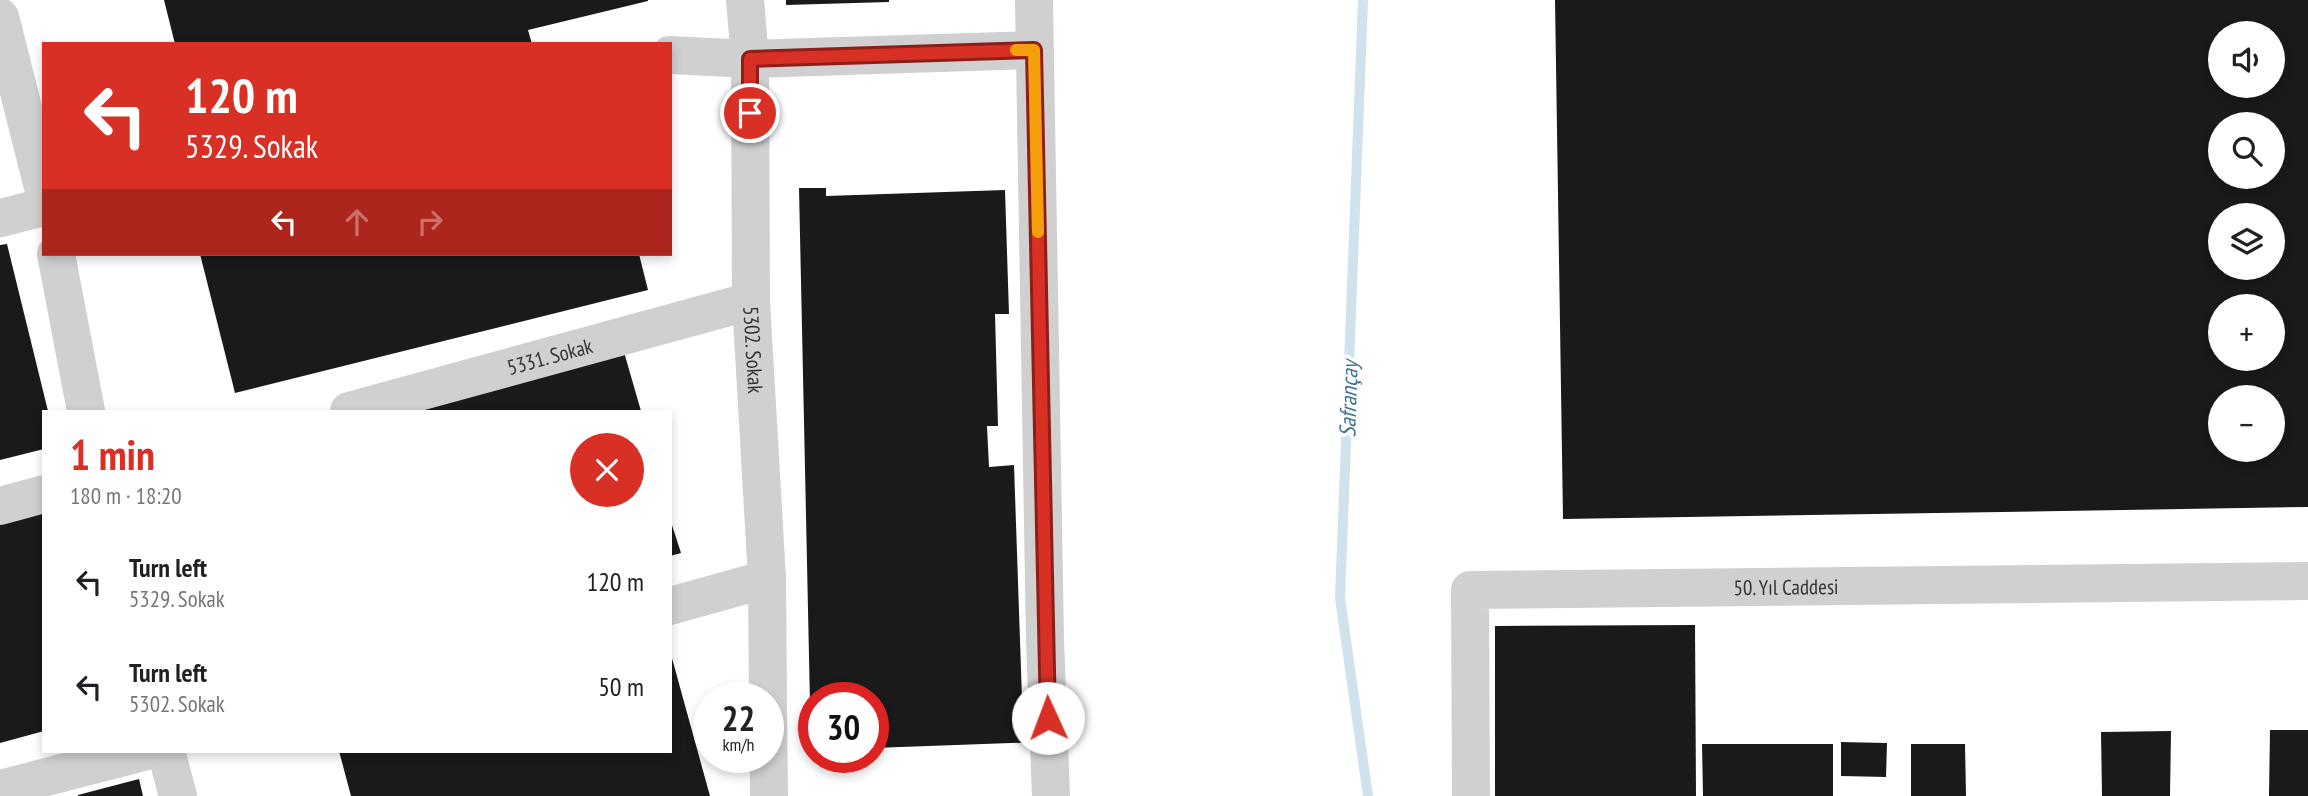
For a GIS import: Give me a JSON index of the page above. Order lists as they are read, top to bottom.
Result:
{
  "streets": {
    "street": ["5302. Sokak", "5331. Sokak", "50. Yıl Caddesi"]
  },
  "crossings": [
    ["5302. Sokak", "5331. Sokak"]
  ],
  "water": ["Safrançay"],
  "page": {
    "map_buttons": ["+", "−"],
    "turn": ["120 m", "5329. Sokak"],
    "heading": ["1 min", "180 m · 18:20"],
    "list": [
      {
        "name": "Turn left",
        "note": "5329. Sokak",
        "value": "120 m"
      },
      {
        "name": "Turn left",
        "note": "5302. Sokak",
        "value": "50 m"
      }
    ],
    "speed": "22 km/h",
    "limit": "30"
  }
}
